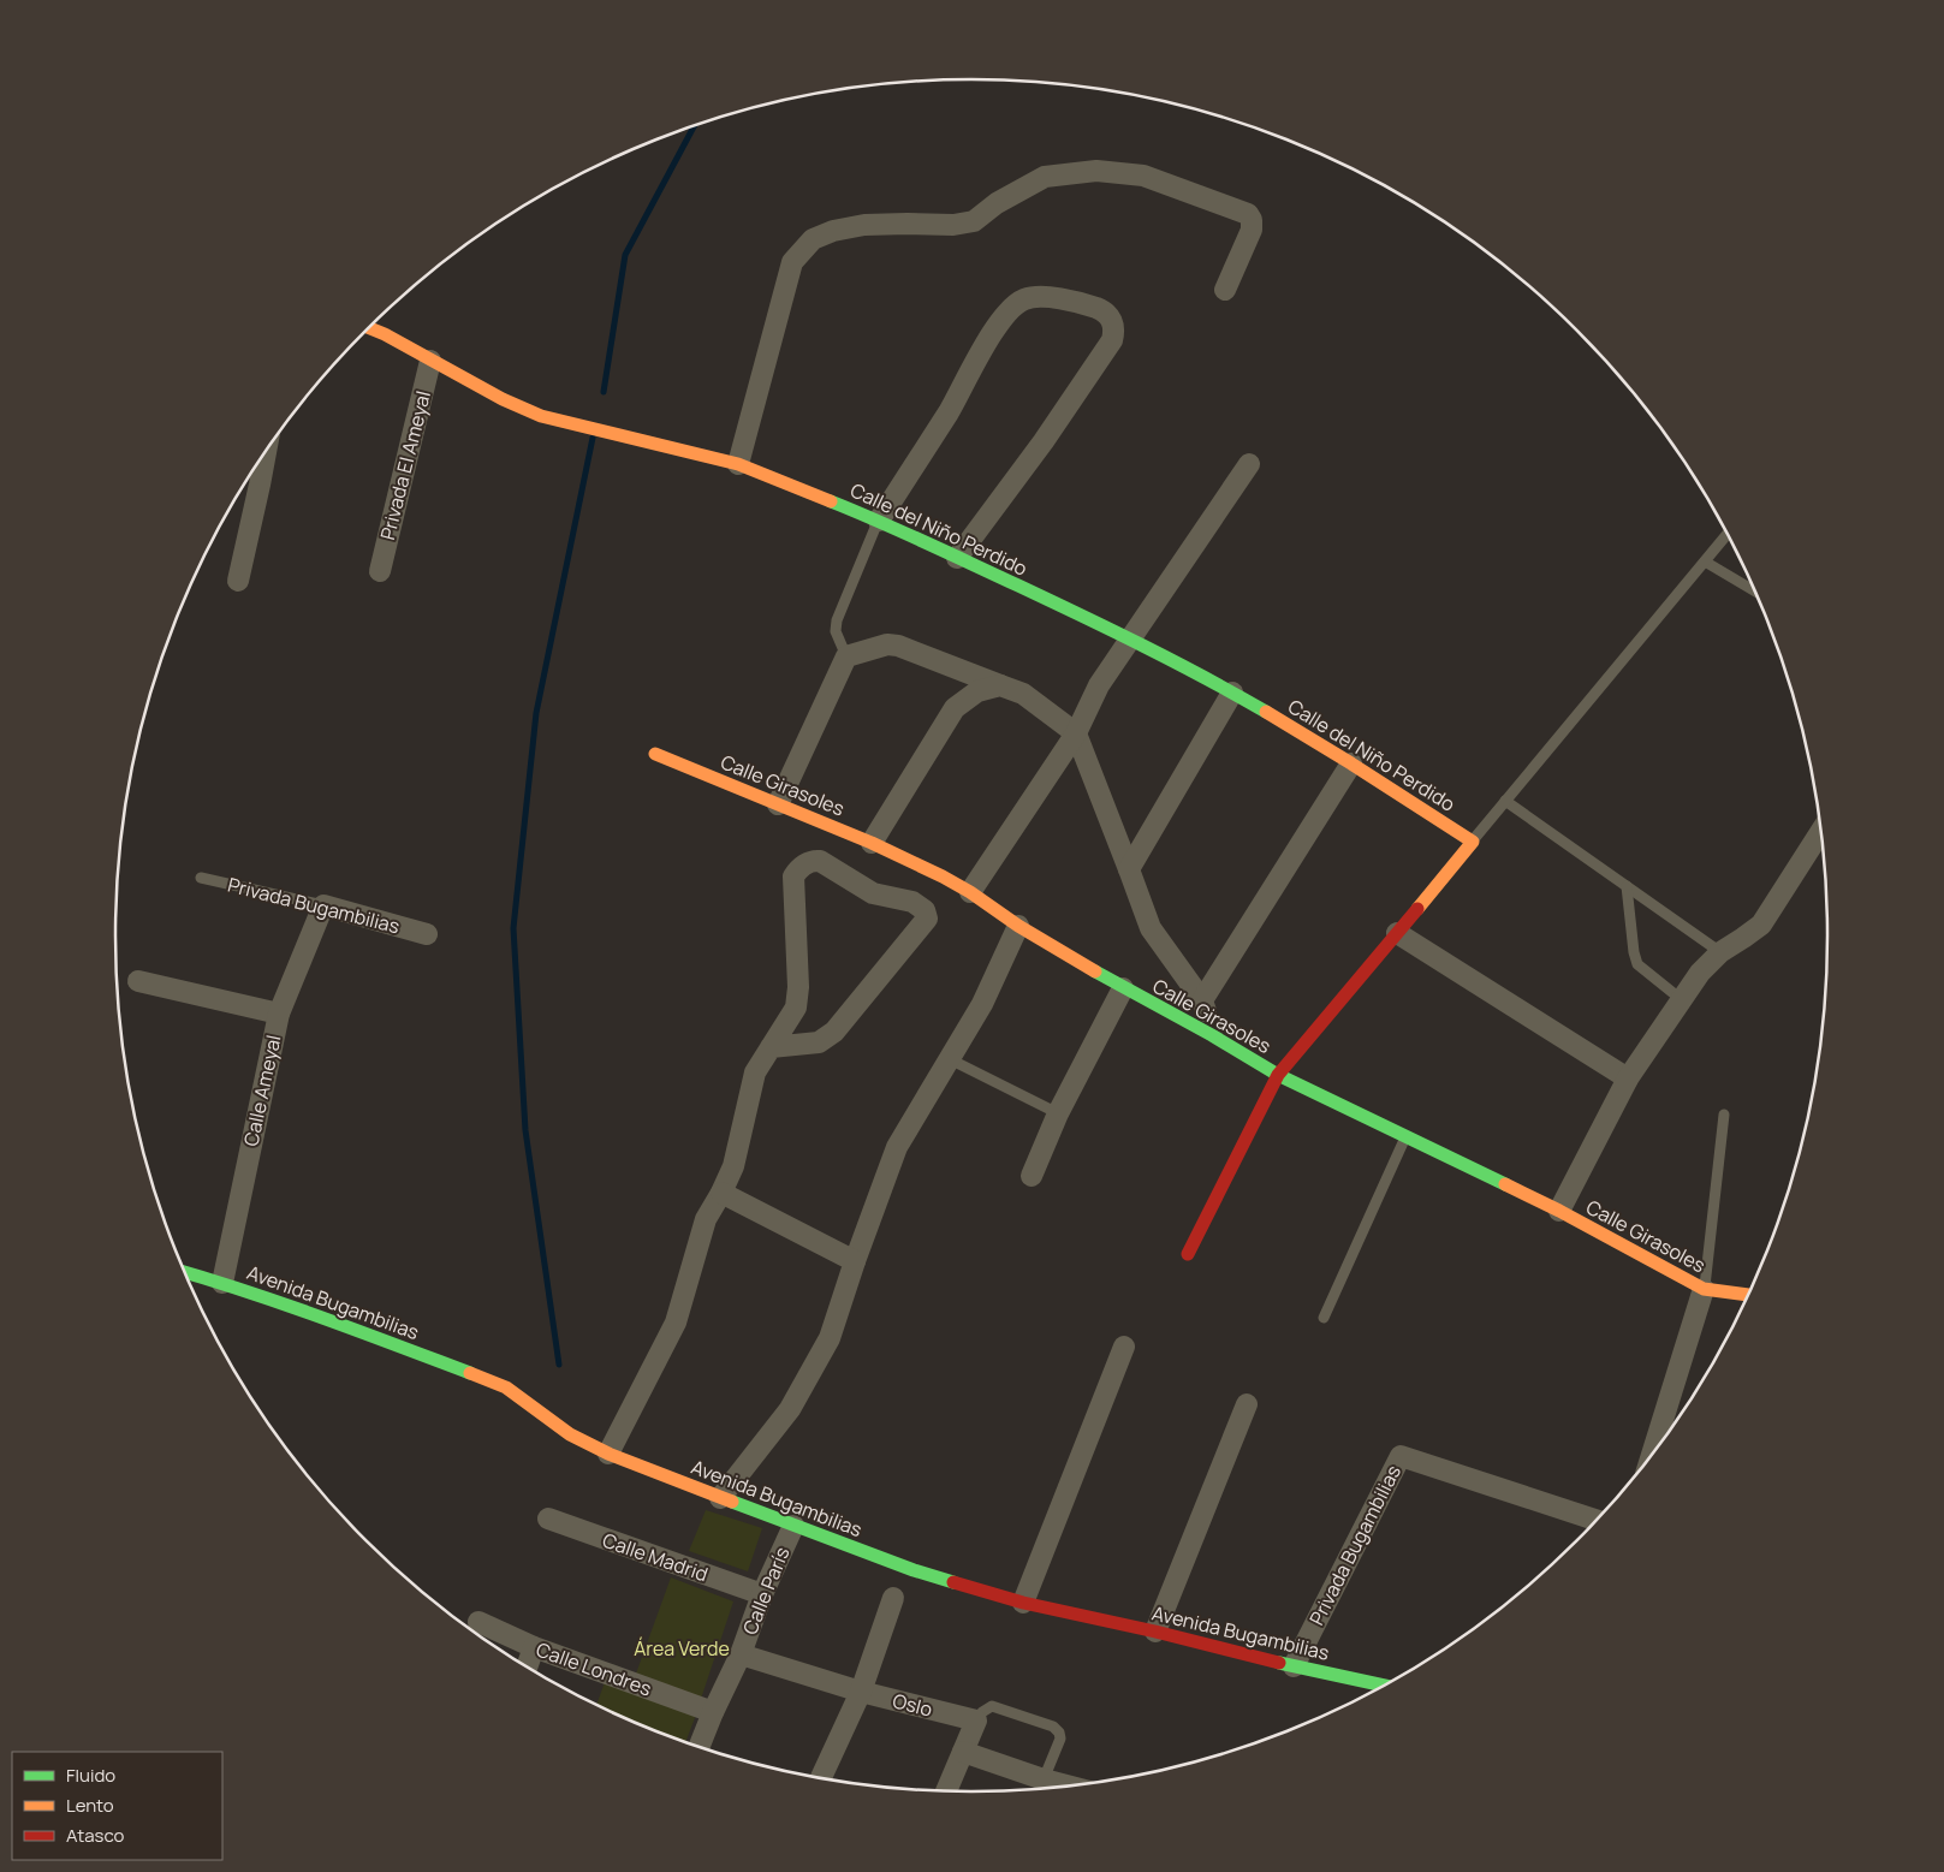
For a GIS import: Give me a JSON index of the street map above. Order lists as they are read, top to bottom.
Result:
{
  "streets": {
    "street": [
      "Privada El Ameyal",
      "Calle del Niño Perdido",
      "Calle Girasoles",
      "Privada Bugambilias",
      "Calle Ameyal",
      "Avenida Bugambilias",
      "Calle Madrid",
      "Calle París",
      "Calle Londres",
      "Oslo"
    ]
  },
  "crossings": [
    ["Privada El Ameyal", "Calle del Niño Perdido"],
    ["Privada Bugambilias", "Calle Ameyal"],
    ["Privada Bugambilias", "Avenida Bugambilias"],
    ["Calle Ameyal", "Avenida Bugambilias"],
    ["Avenida Bugambilias", "Calle París"],
    ["Calle Madrid", "Calle París"],
    ["Calle París", "Calle Londres"],
    ["Calle París", "Oslo"]
  ],
  "parks": ["Área Verde"],
  "legend": ["Fluido", "Lento", "Atasco"]
}
